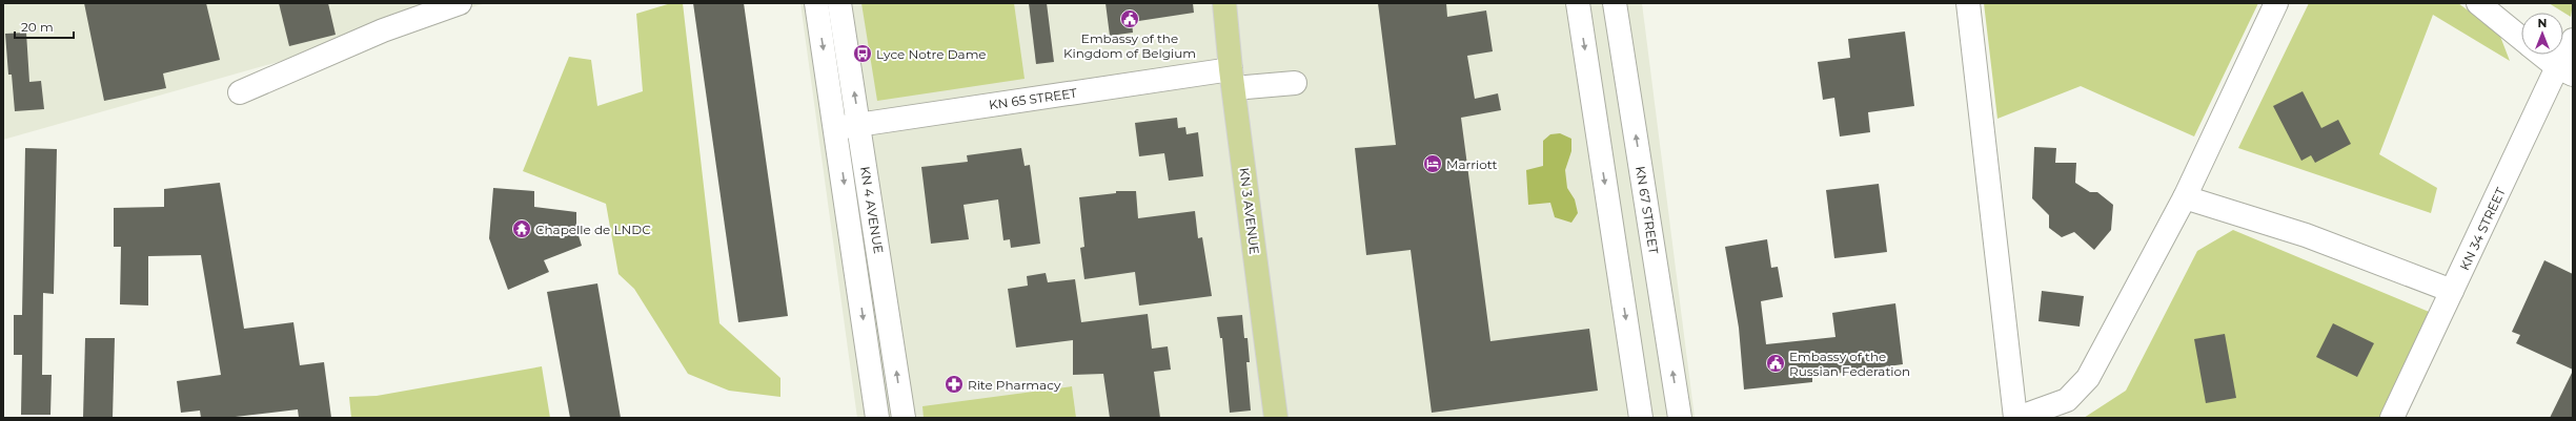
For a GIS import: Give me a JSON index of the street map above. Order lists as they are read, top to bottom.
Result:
{
  "streets": {
    "main road": ["KN 3 AVENUE"],
    "street": [
      "KN 65 STREET",
      "KN 4 AVENUE",
      "KN 67 STREET",
      "KN 34 STREET"
    ]
  },
  "crossings": [
    ["KN 65 STREET", "KN 4 AVENUE"],
    ["KN 65 STREET", "KN 3 AVENUE"]
  ],
  "places": {
    "public building": ["Embassy of the Kingdom of Belgium", "Embassy of the Russian Federation"],
    "bus stop": ["Lyce Notre Dame"],
    "hotel": ["Marriott"],
    "temple": ["Chapelle de LNDC"],
    "pharmacy": ["Rite Pharmacy"]
  },
  "scale_bar": "20 m",
  "north": "top"
}
